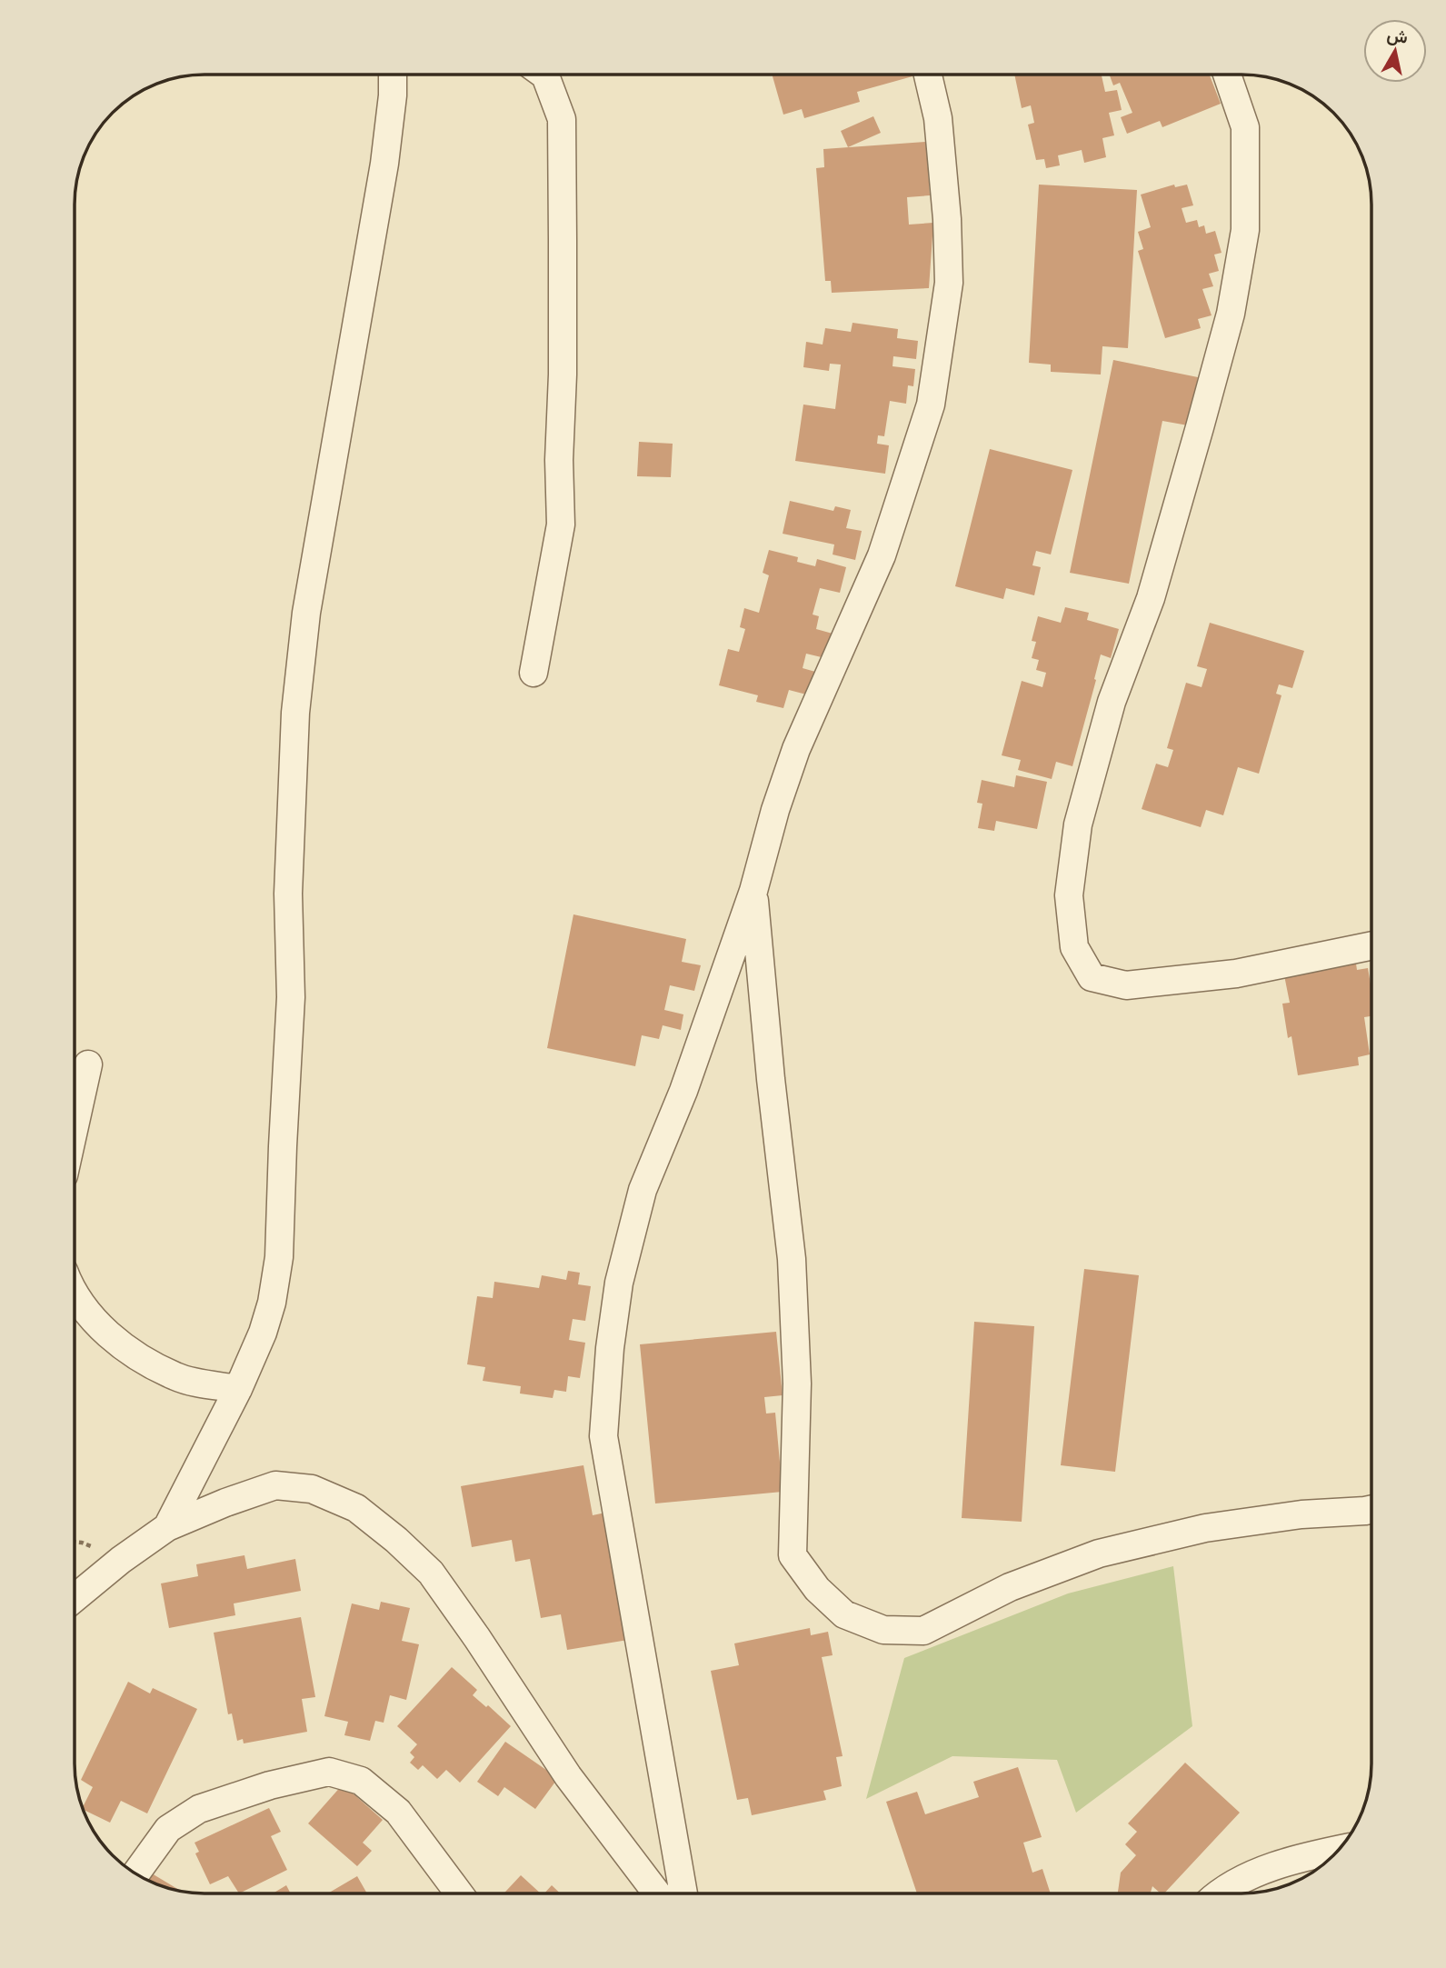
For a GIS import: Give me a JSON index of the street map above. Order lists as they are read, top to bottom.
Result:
{
  "north": "top"
}
